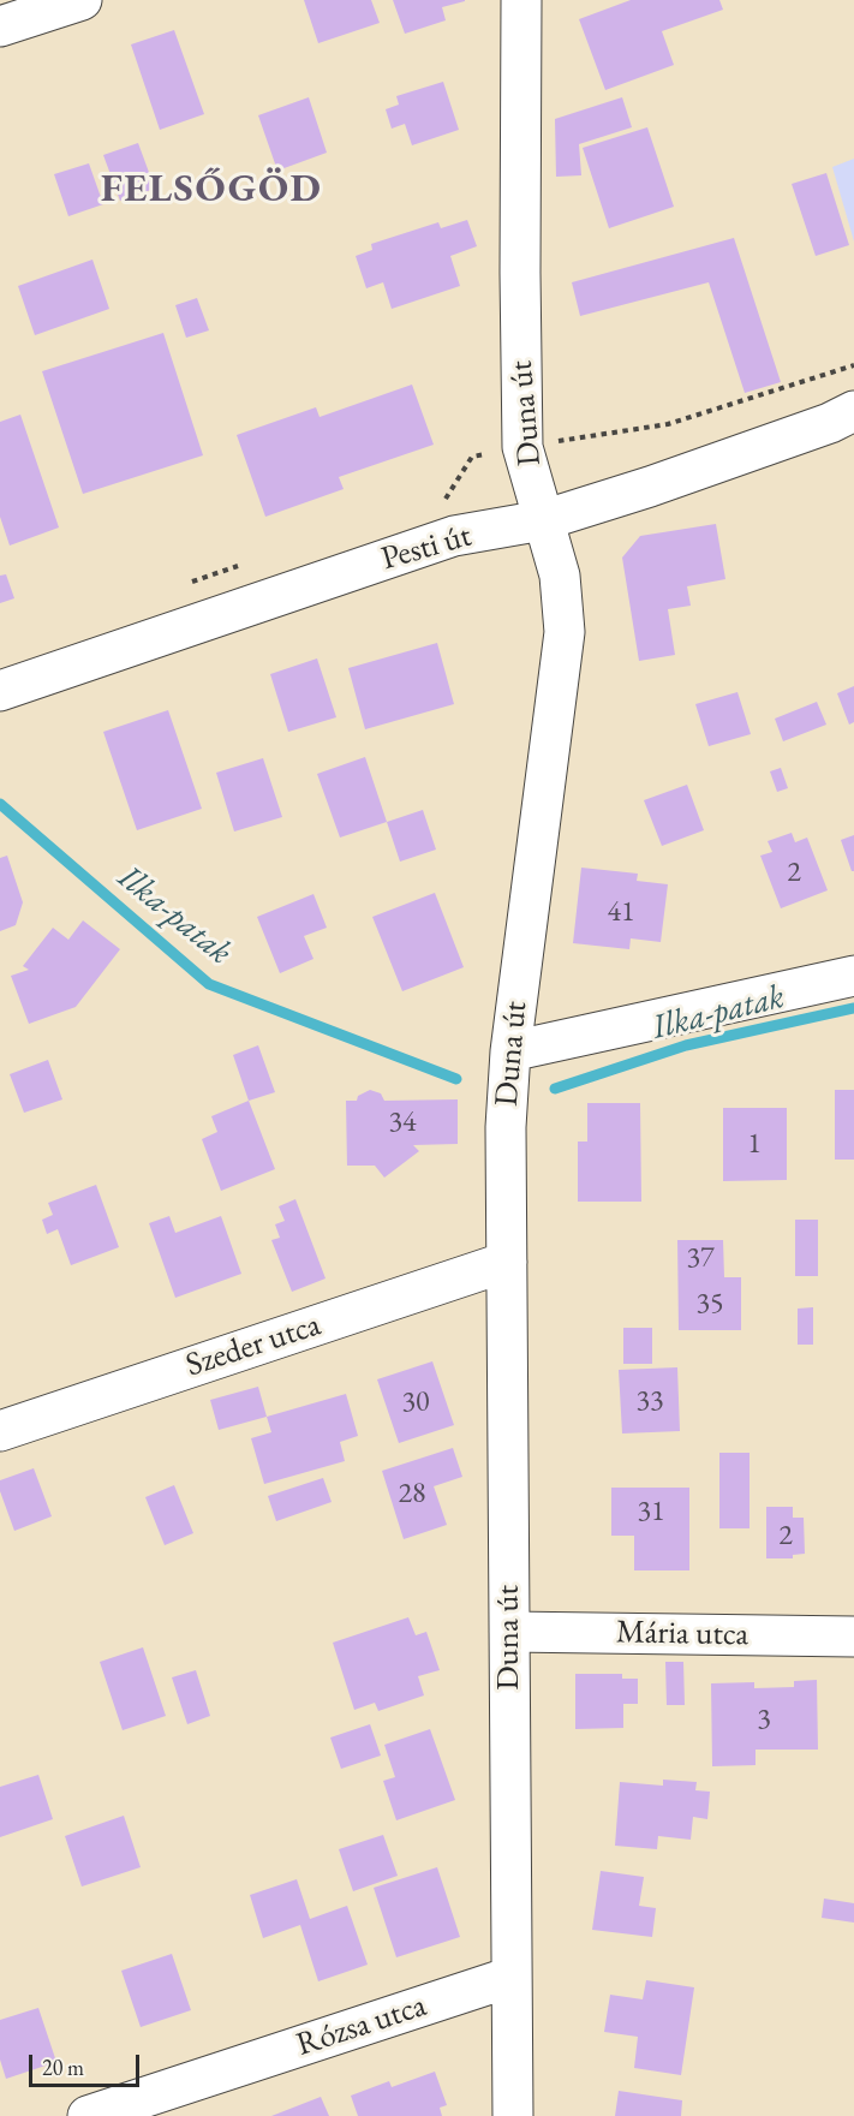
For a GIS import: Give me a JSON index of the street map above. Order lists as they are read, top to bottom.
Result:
{
  "streets": {
    "street": [
      "Duna út",
      "Pesti út",
      "Szeder utca",
      "Mária utca",
      "Rózsa utca"
    ]
  },
  "crossings": [
    ["Duna út", "Pesti út"],
    ["Duna út", "Szeder utca"],
    ["Duna út", "Mária utca"],
    ["Duna út", "Rózsa utca"]
  ],
  "districts": ["FELSŐGÖD"],
  "water": ["Ilka-patak"],
  "house_numbers": [
    "2",
    "41",
    "34",
    "1",
    "37",
    "35",
    "33",
    "30",
    "28",
    "31",
    "2",
    "3"
  ],
  "scale_bar": "20 m"
}
